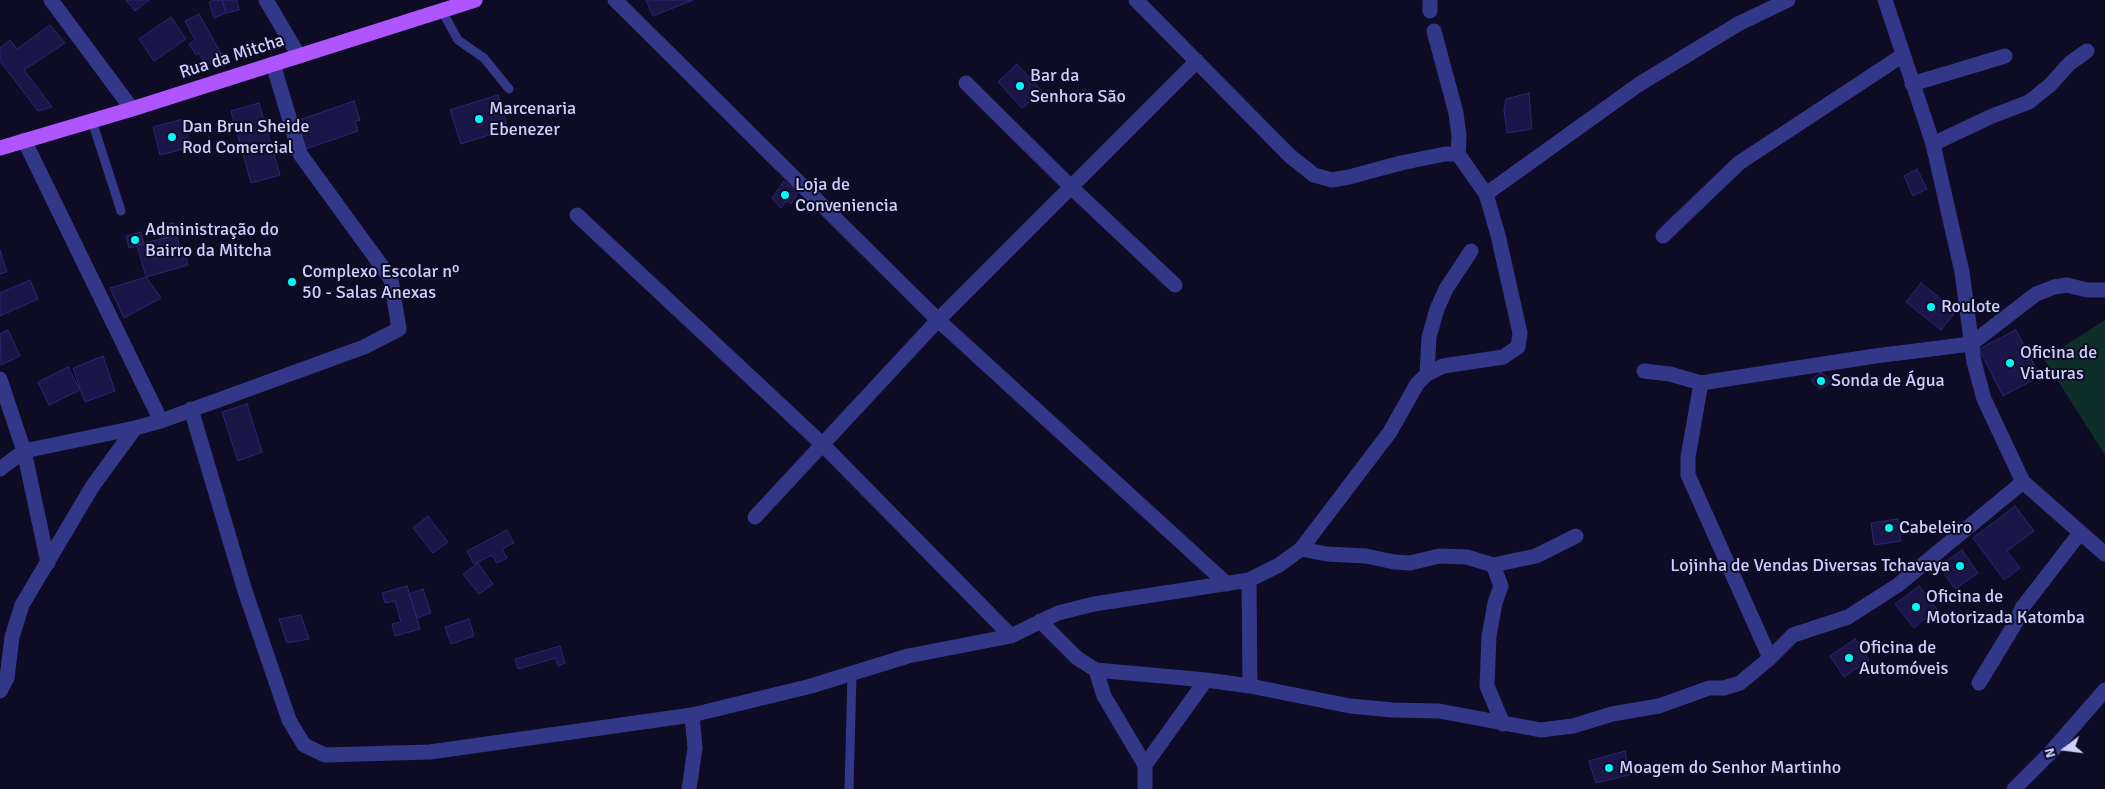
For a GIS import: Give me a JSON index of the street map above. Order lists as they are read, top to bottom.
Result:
{
  "streets": {
    "main road": ["Rua da Mitcha"]
  },
  "places": [
    "Bar da Senhora São",
    "Marcenaria Ebenezer",
    "Dan Brun Sheide Rod Comercial",
    "Loja de Conveniencia",
    "Administração do Bairro da Mitcha",
    "Complexo Escolar nº 50 - Salas Anexas",
    "Roulote",
    "Oficina de Viaturas",
    "Sonda de Água",
    "Cabeleiro",
    "Lojinha de Vendas Diversas Tchavaya",
    "Oficina de Motorizada Katomba",
    "Oficina de Automóveis",
    "Moagem do Senhor Martinho"
  ],
  "north": "left"
}
